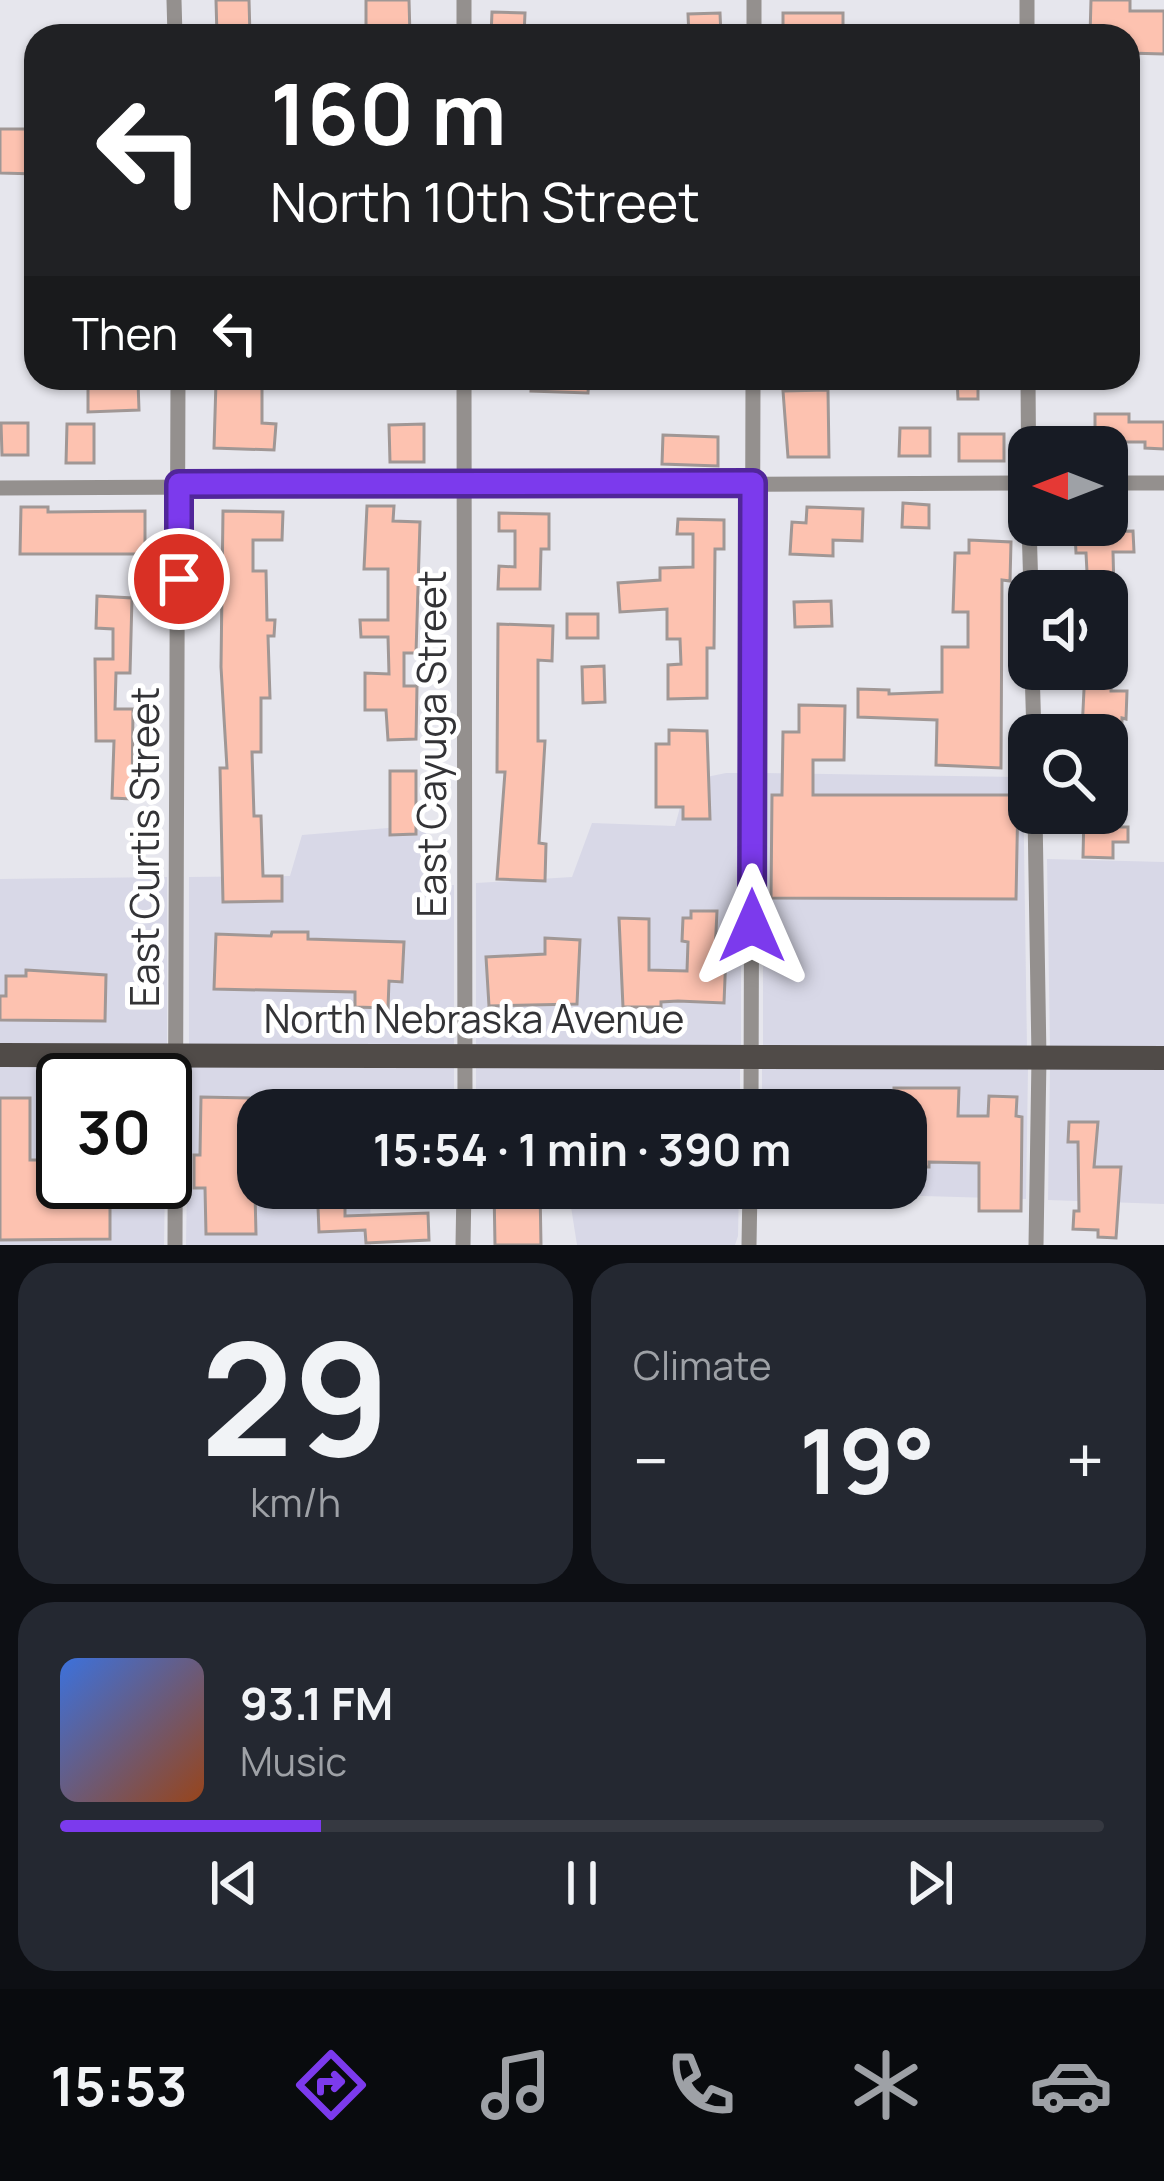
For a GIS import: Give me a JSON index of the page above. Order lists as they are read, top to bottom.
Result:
{
  "streets": {
    "main road": ["North Nebraska Avenue"],
    "street": ["East Cayuga Street", "East Curtis Street"]
  },
  "crossings": [
    ["East Cayuga Street", "North Nebraska Avenue"]
  ],
  "north": "left",
  "page": {
    "turn": ["160 m", "North 10th Street"],
    "then": "Then",
    "limit": "30",
    "trip": "15:54 · 1 min · 390 m",
    "tile": [
      ["29", "km/h"],
      "Climate"
    ],
    "heat": ["−", "19°", "+"],
    "song": ["93.1 FM", "Music"],
    "tabs": "15:53"
  }
}
